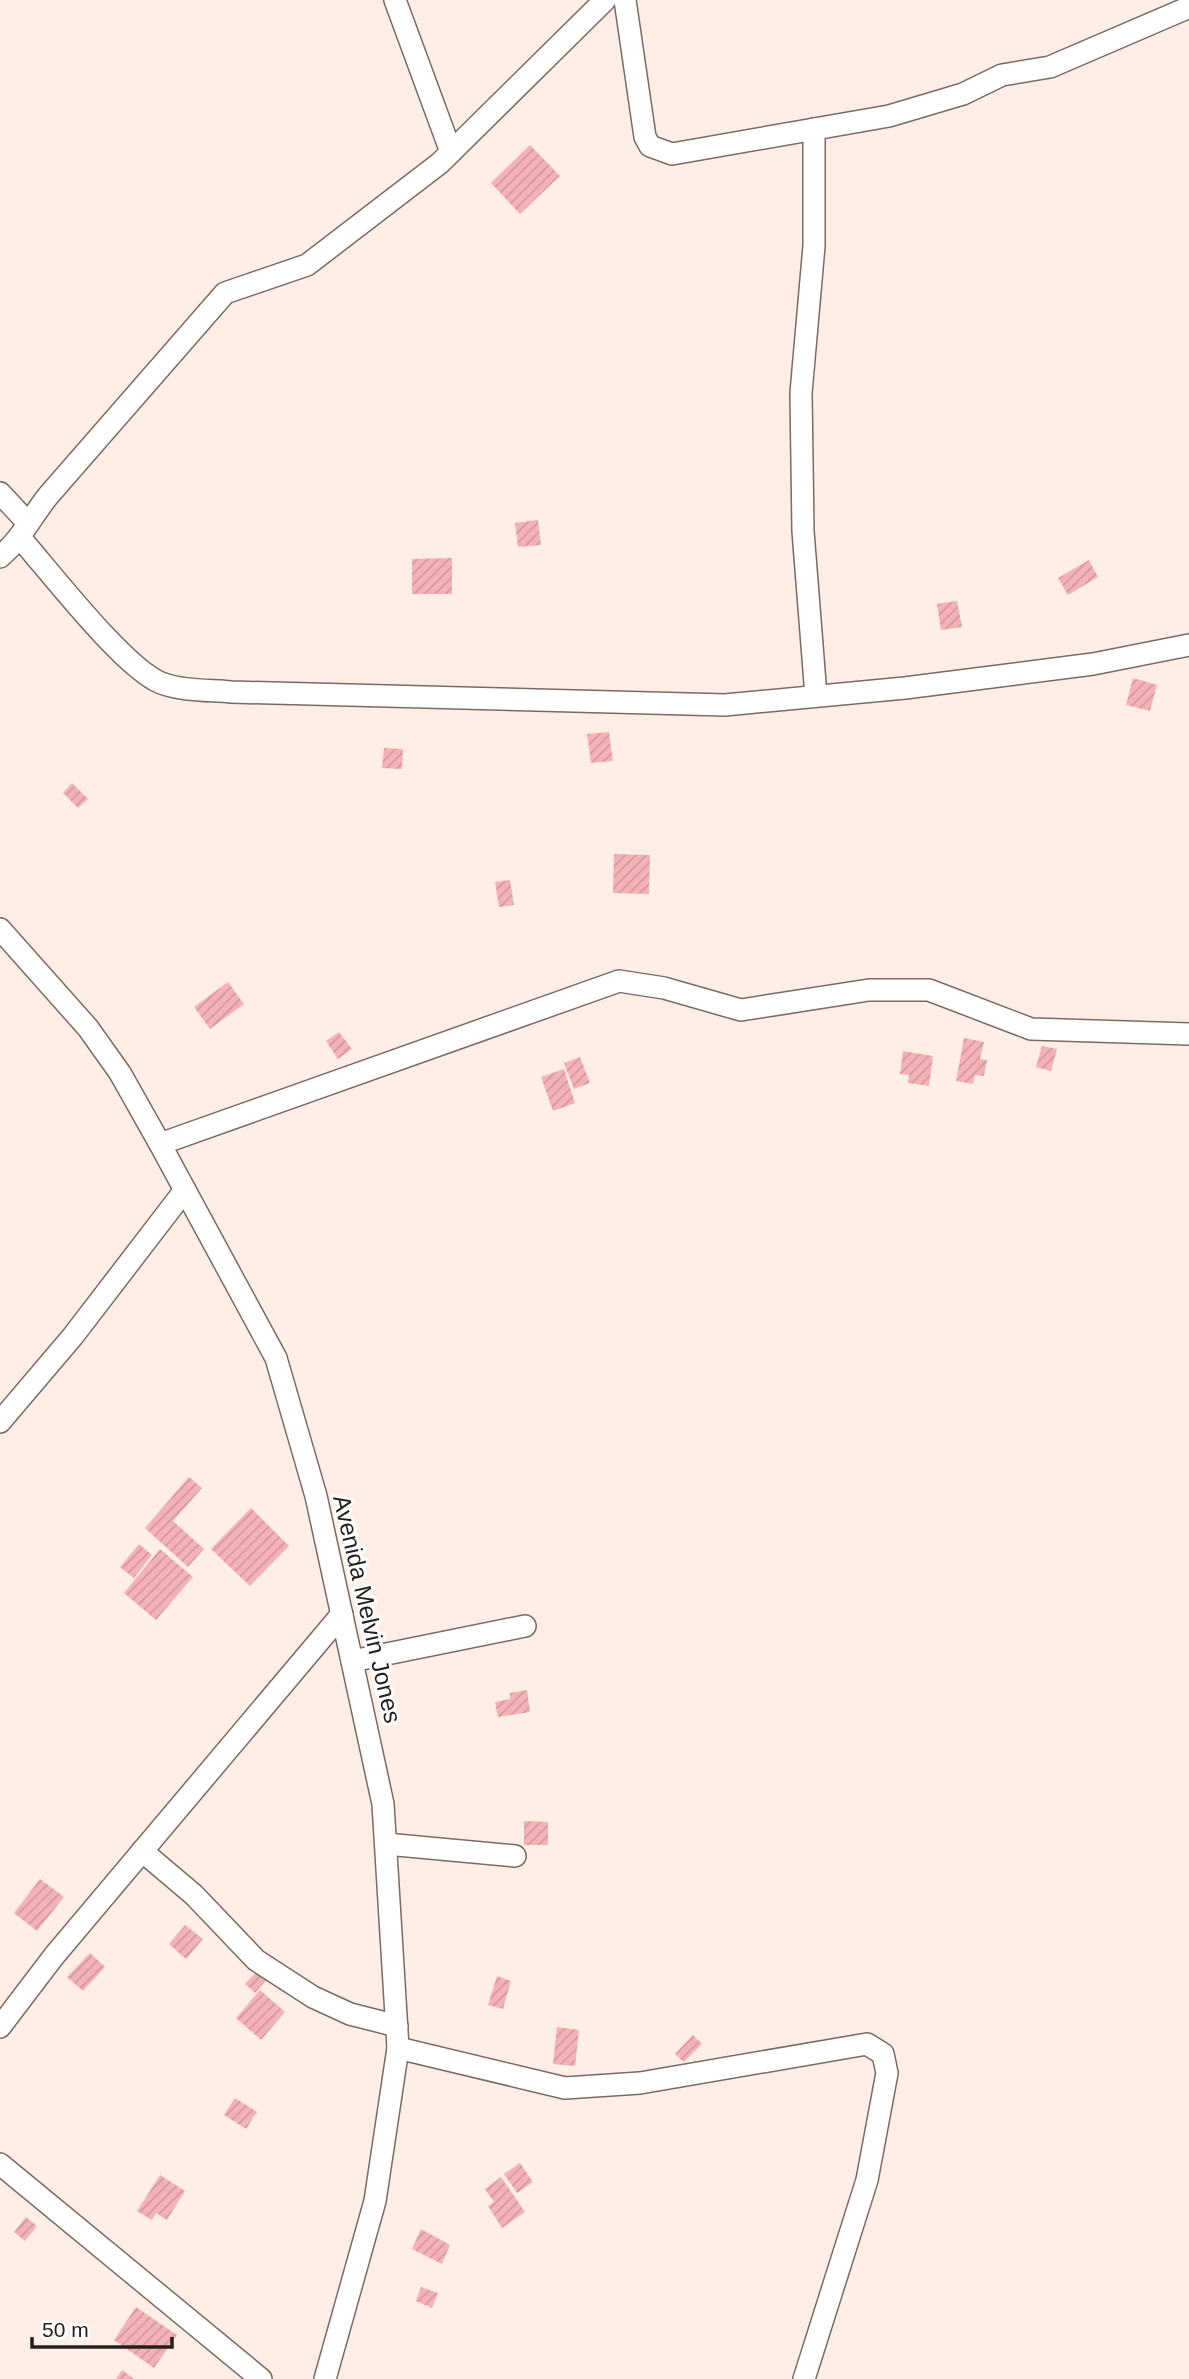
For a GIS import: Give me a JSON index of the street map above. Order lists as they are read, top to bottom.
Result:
{
  "streets": {
    "street": ["Avenida Melvin Jones"]
  },
  "scale_bar": "50 m"
}
